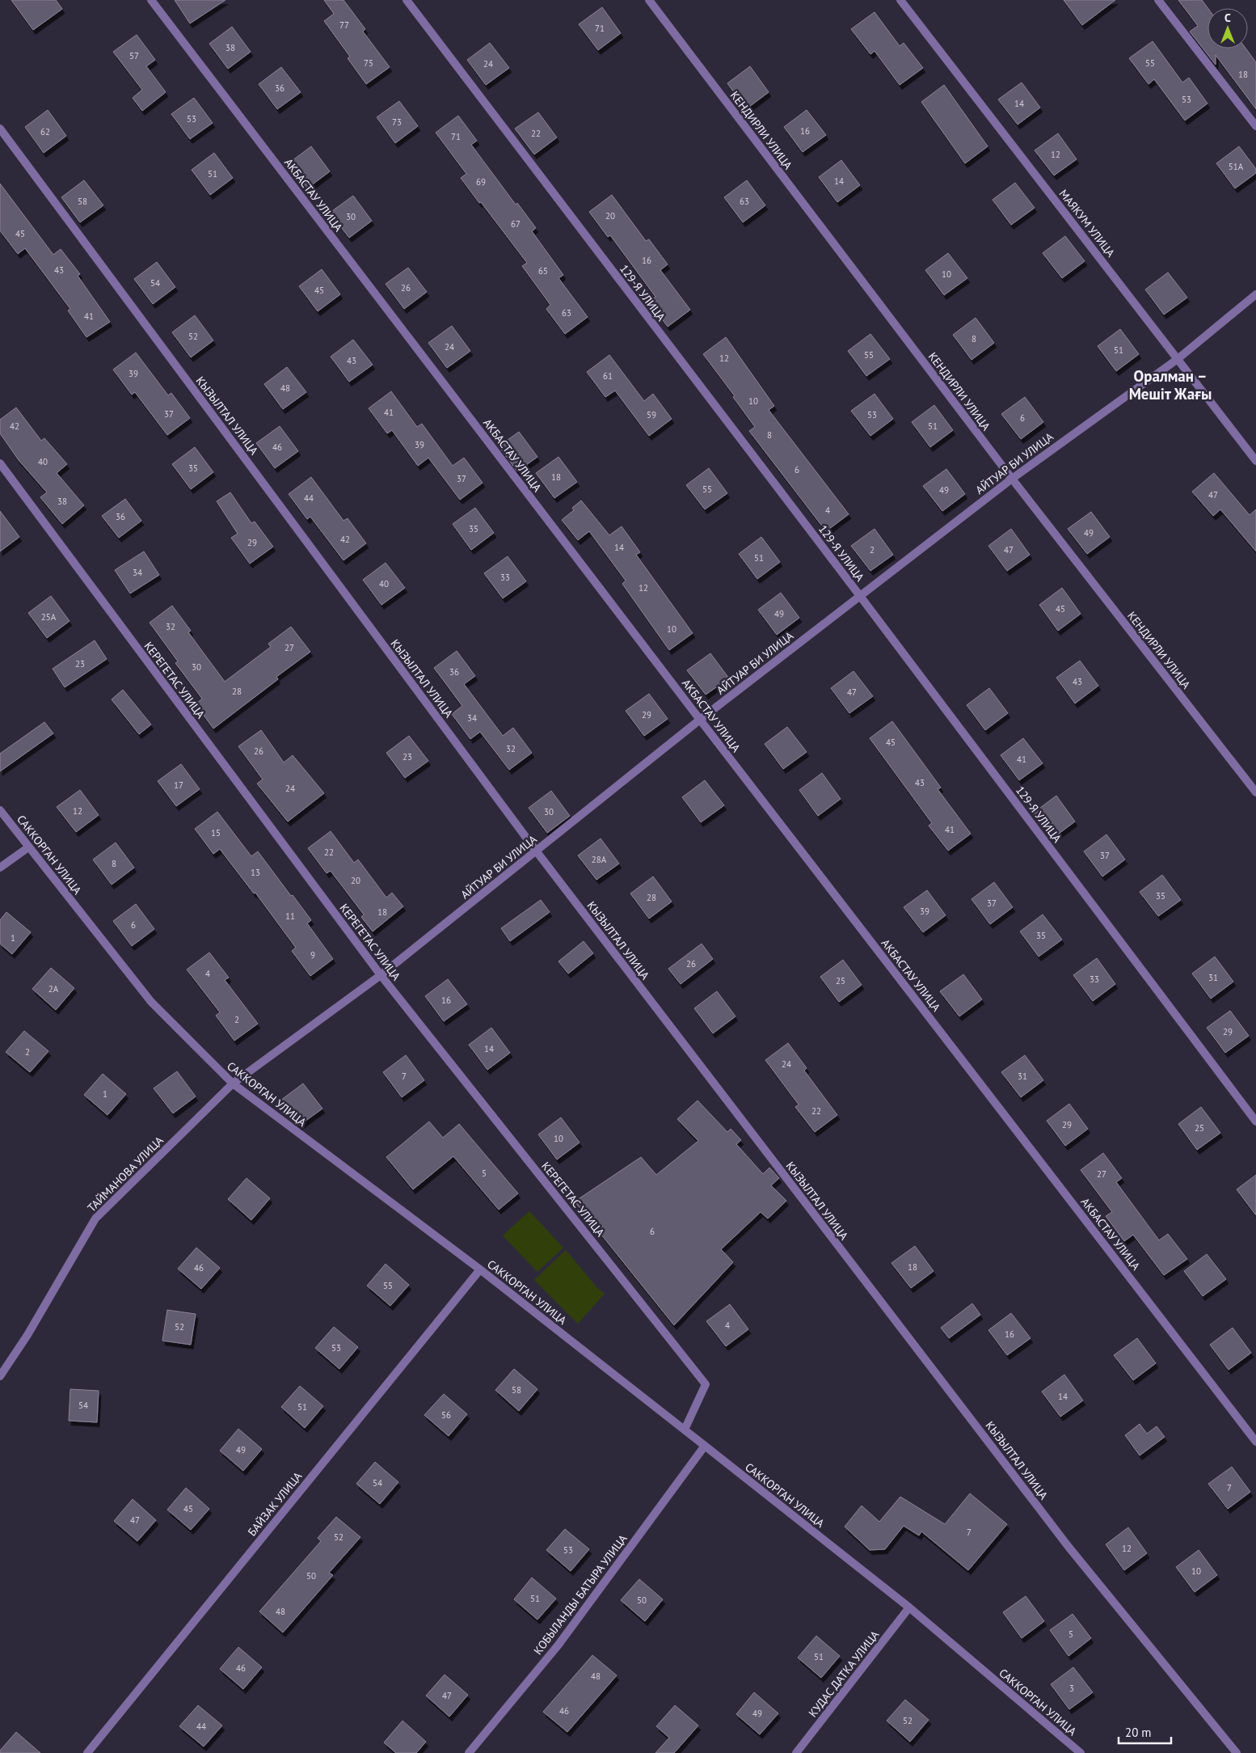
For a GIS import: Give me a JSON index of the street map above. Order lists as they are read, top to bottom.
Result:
{
  "streets": {
    "street": [
      "КЕНДИРЛИ УЛИЦА",
      "АКБАСТАУ УЛИЦА",
      "МАЯКУМ УЛИЦА",
      "129-Я УЛИЦА",
      "КЫЗЫЛТАЛ УЛИЦА",
      "АЙТУАР БИ УЛИЦА",
      "КЕРЕГЕТАС УЛИЦА",
      "САККОРГАН УЛИЦА",
      "ТАЙМАНОВА УЛИЦА",
      "БАЙЗАК УЛИЦА",
      "КОБЫЛАНДЫ БАТЫРА УЛИЦА",
      "КУДАС ДАТКА УЛИЦА"
    ]
  },
  "crossings": [
    ["КЕНДИРЛИ УЛИЦА", "АЙТУАР БИ УЛИЦА"],
    ["АКБАСТАУ УЛИЦА", "АЙТУАР БИ УЛИЦА"],
    ["МАЯКУМ УЛИЦА", "АЙТУАР БИ УЛИЦА"],
    ["129-Я УЛИЦА", "АЙТУАР БИ УЛИЦА"],
    ["КЫЗЫЛТАЛ УЛИЦА", "АЙТУАР БИ УЛИЦА"],
    ["АЙТУАР БИ УЛИЦА", "КЕРЕГЕТАС УЛИЦА"],
    ["АЙТУАР БИ УЛИЦА", "САККОРГАН УЛИЦА"],
    ["АЙТУАР БИ УЛИЦА", "ТАЙМАНОВА УЛИЦА"],
    ["КЕРЕГЕТАС УЛИЦА", "САККОРГАН УЛИЦА"],
    ["САККОРГАН УЛИЦА", "ТАЙМАНОВА УЛИЦА"],
    ["САККОРГАН УЛИЦА", "БАЙЗАК УЛИЦА"],
    ["САККОРГАН УЛИЦА", "КОБЫЛАНДЫ БАТЫРА УЛИЦА"],
    ["САККОРГАН УЛИЦА", "КУДАС ДАТКА УЛИЦА"]
  ],
  "districts": ["Оралман – Мешіт Жағы"],
  "house_numbers": [
    "77",
    "71",
    "38",
    "57",
    "75",
    "55",
    "24",
    "18",
    "36",
    "53",
    "14",
    "53",
    "73",
    "16",
    "62",
    "22",
    "71",
    "12",
    "51A",
    "51",
    "14",
    "69",
    "58",
    "63",
    "20",
    "30",
    "67",
    "45",
    "16",
    "43",
    "65",
    "10",
    "54",
    "26",
    "45",
    "63",
    "41",
    "52",
    "8",
    "24",
    "51",
    "55",
    "12",
    "43",
    "39",
    "61",
    "48",
    "10",
    "41",
    "37",
    "59",
    "53",
    "6",
    "42",
    "51",
    "8",
    "39",
    "46",
    "40",
    "35",
    "6",
    "18",
    "37",
    "55",
    "49",
    "47",
    "44",
    "38",
    "4",
    "36",
    "35",
    "49",
    "42",
    "29",
    "14",
    "2",
    "47",
    "51",
    "34",
    "33",
    "40",
    "12",
    "45",
    "49",
    "25А",
    "32",
    "10",
    "27",
    "23",
    "30",
    "36",
    "43",
    "28",
    "47",
    "29",
    "34",
    "45",
    "32",
    "26",
    "23",
    "41",
    "43",
    "17",
    "24",
    "12",
    "30",
    "41",
    "15",
    "22",
    "37",
    "28А",
    "8",
    "13",
    "20",
    "35",
    "28",
    "37",
    "39",
    "18",
    "11",
    "6",
    "35",
    "1",
    "9",
    "26",
    "4",
    "31",
    "33",
    "25",
    "2А",
    "16",
    "2",
    "29",
    "14",
    "2",
    "24",
    "7",
    "31",
    "1",
    "22",
    "29",
    "25",
    "10",
    "5",
    "27",
    "6",
    "18",
    "46",
    "55",
    "4",
    "52",
    "16",
    "53",
    "58",
    "14",
    "54",
    "51",
    "56",
    "49",
    "54",
    "7",
    "45",
    "47",
    "7",
    "52",
    "12",
    "53",
    "10",
    "50",
    "51",
    "50",
    "48",
    "5",
    "51",
    "46",
    "48",
    "3",
    "47",
    "46",
    "49",
    "52",
    "44"
  ],
  "scale_bar": "20 m",
  "north": "top"
}
